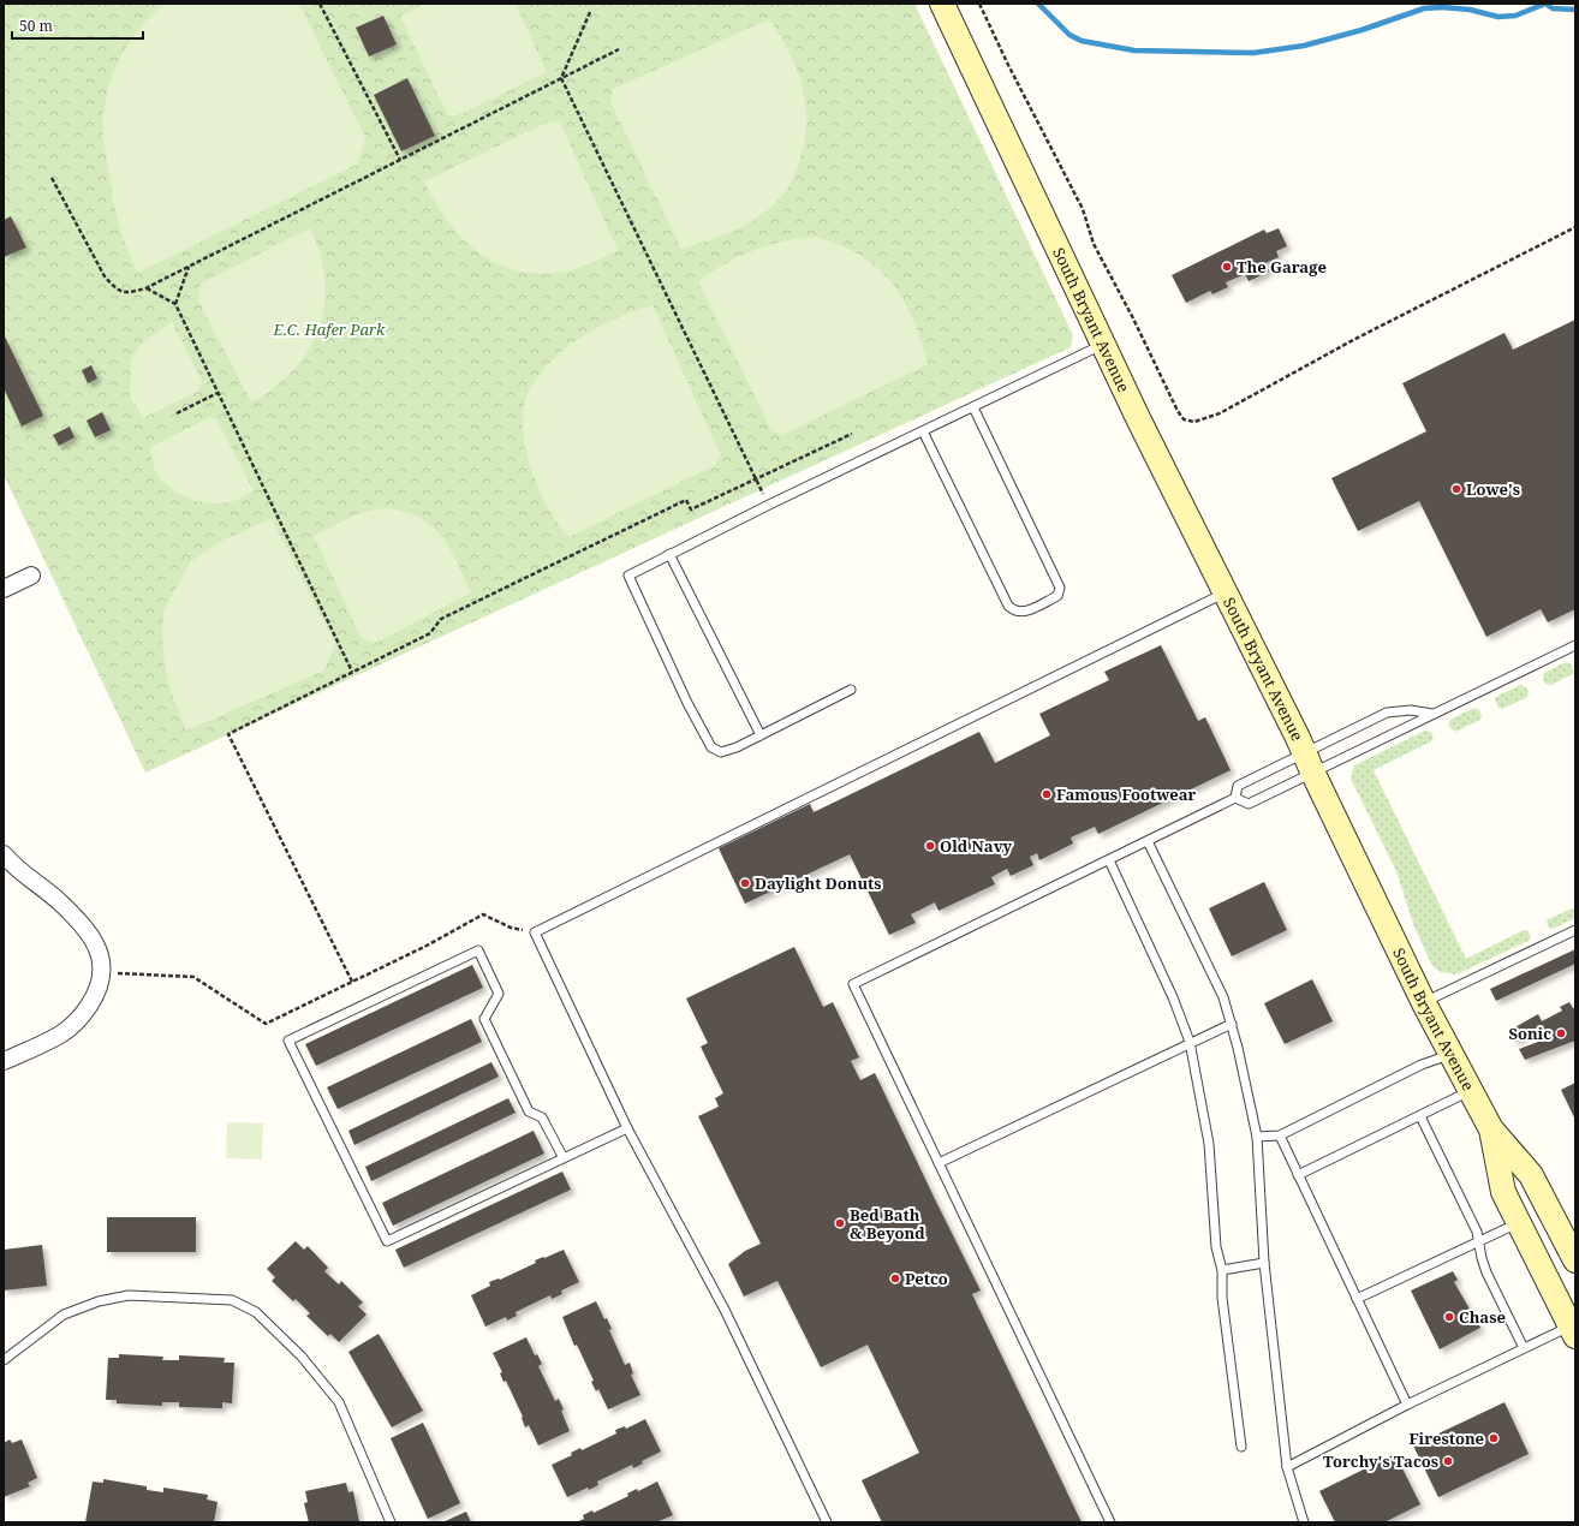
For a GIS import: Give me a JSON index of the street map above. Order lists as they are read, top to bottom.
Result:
{
  "streets": {
    "main road": ["South Bryant Avenue"]
  },
  "parks": ["E.C. Hafer Park"],
  "places": [
    "The Garage",
    "Lowe's",
    "Famous Footwear",
    "Old Navy",
    "Daylight Donuts",
    "Sonic",
    "Bed Bath & Beyond",
    "Petco",
    "Chase",
    "Firestone",
    "Torchy's Tacos"
  ],
  "scale_bar": "50 m"
}
